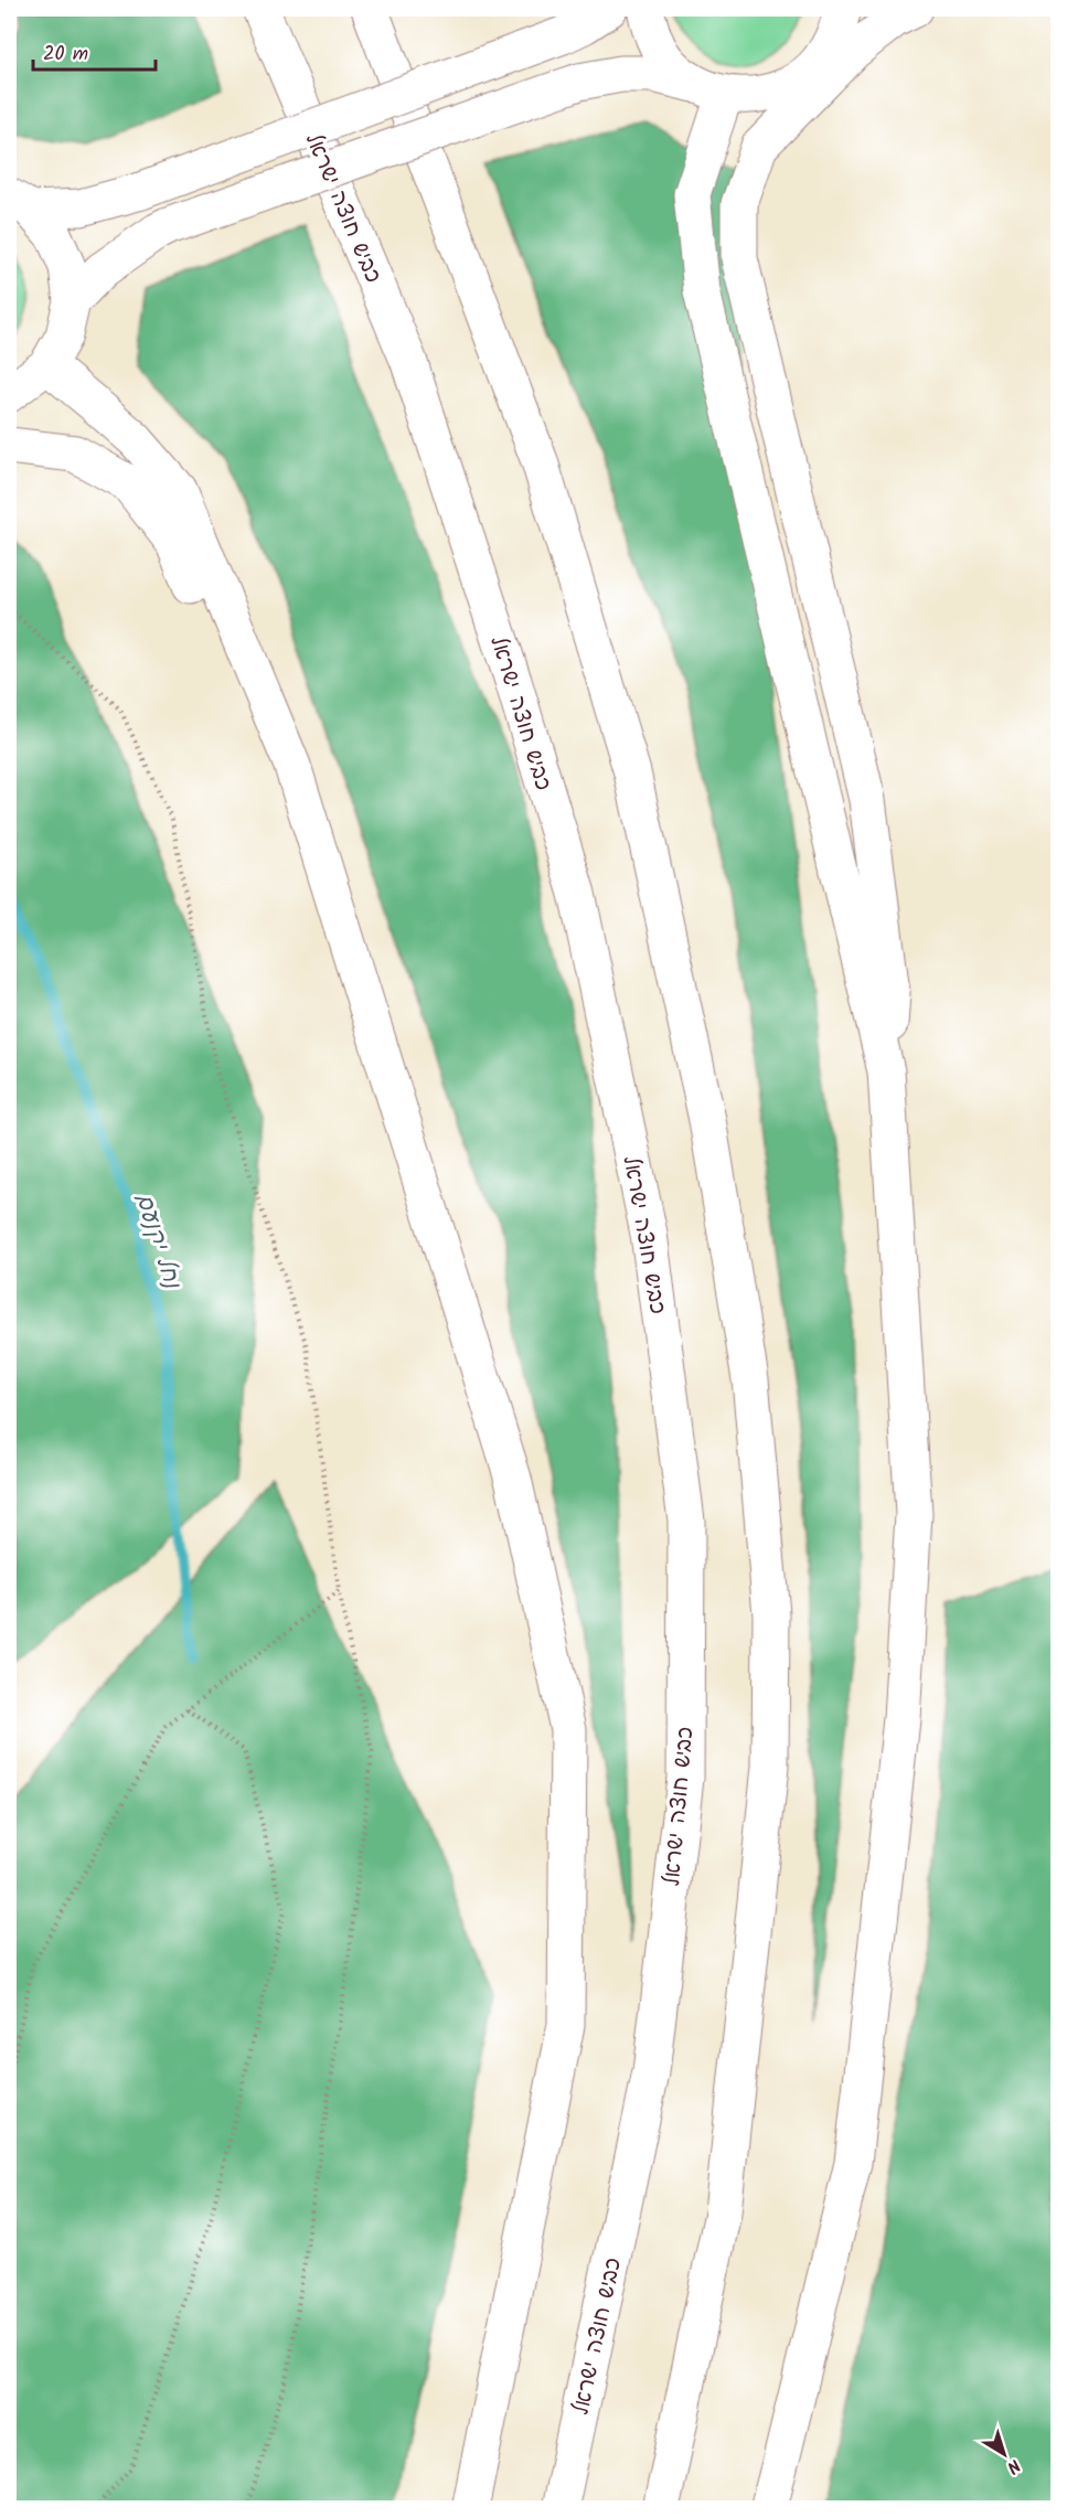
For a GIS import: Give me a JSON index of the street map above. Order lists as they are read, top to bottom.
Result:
{
  "streets": {
    "main road": ["כביש חוצה ישראל"]
  },
  "water": ["נחל יקנעם"],
  "scale_bar": "20 m",
  "north": "bottom right"
}
